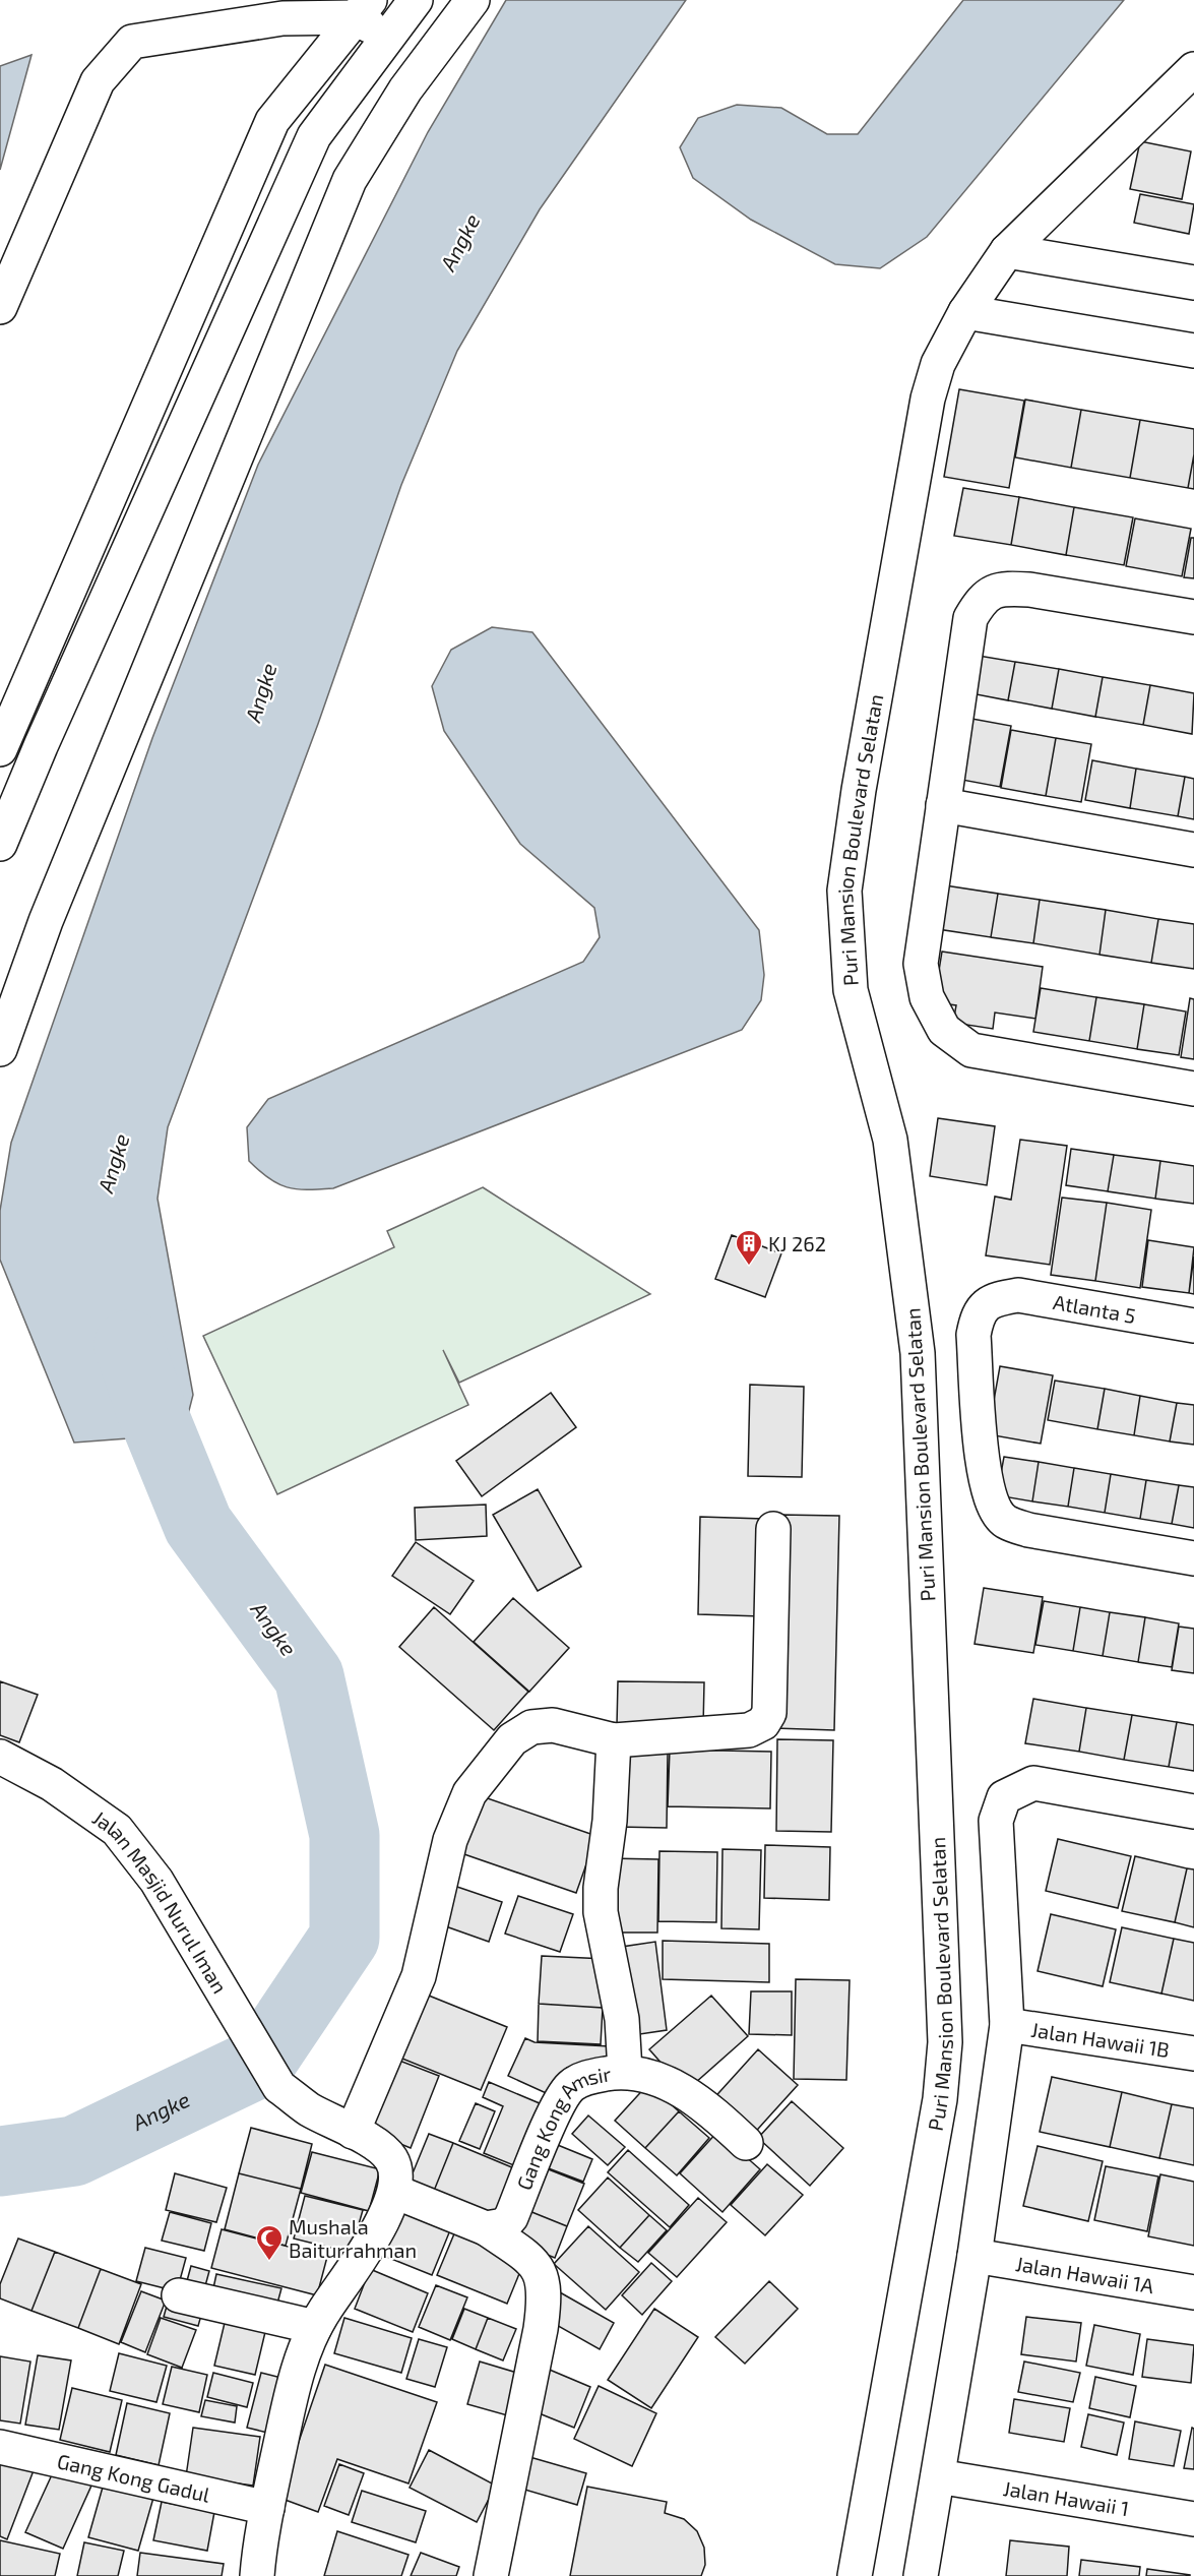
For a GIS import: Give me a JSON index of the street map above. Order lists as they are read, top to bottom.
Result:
{
  "streets": {
    "street": [
      "Puri Mansion Boulevard Selatan",
      "Atlanta 5",
      "Jalan Masjid Nurul Iman",
      "Jalan Hawaii 1B",
      "Gang Kong Amsir",
      "Jalan Hawaii 1A",
      "Gang Kong Gadul",
      "Jalan Hawaii 1"
    ]
  },
  "water": ["Angke"],
  "places": {
    "building": ["KJ 262"],
    "mosque": ["Mushala Baiturrahman"]
  }
}
